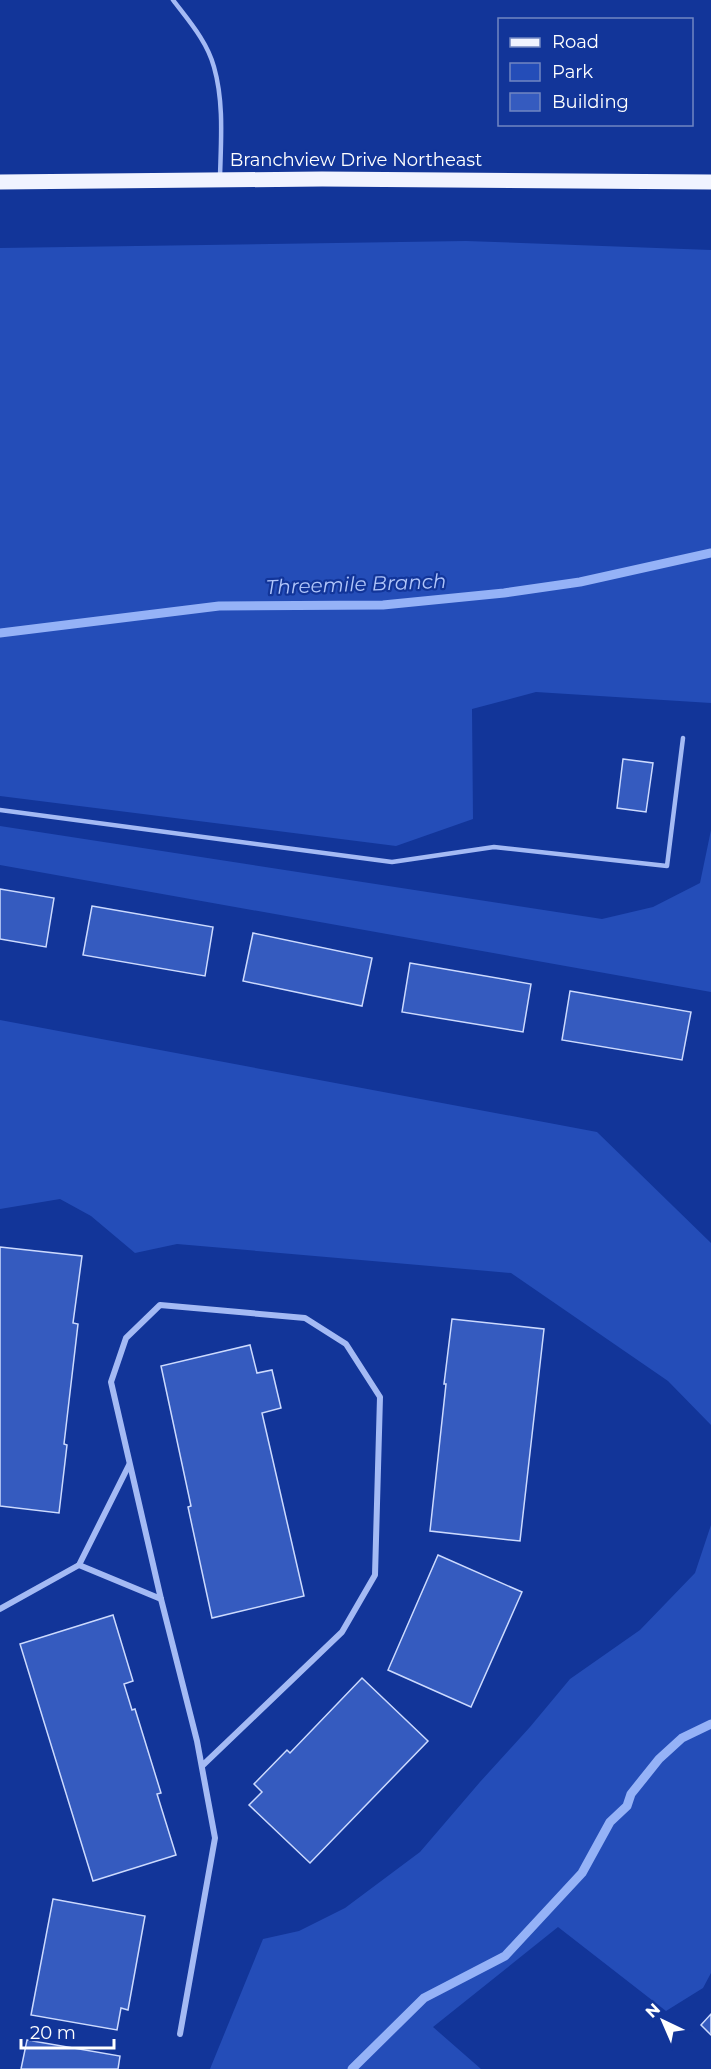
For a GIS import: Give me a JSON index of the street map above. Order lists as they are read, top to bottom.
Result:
{
  "streets": {
    "main road": ["Branchview Drive Northeast"]
  },
  "water": ["Threemile Branch"],
  "legend": ["Road", "Park", "Building"],
  "scale_bar": "20 m",
  "north": "top left"
}
